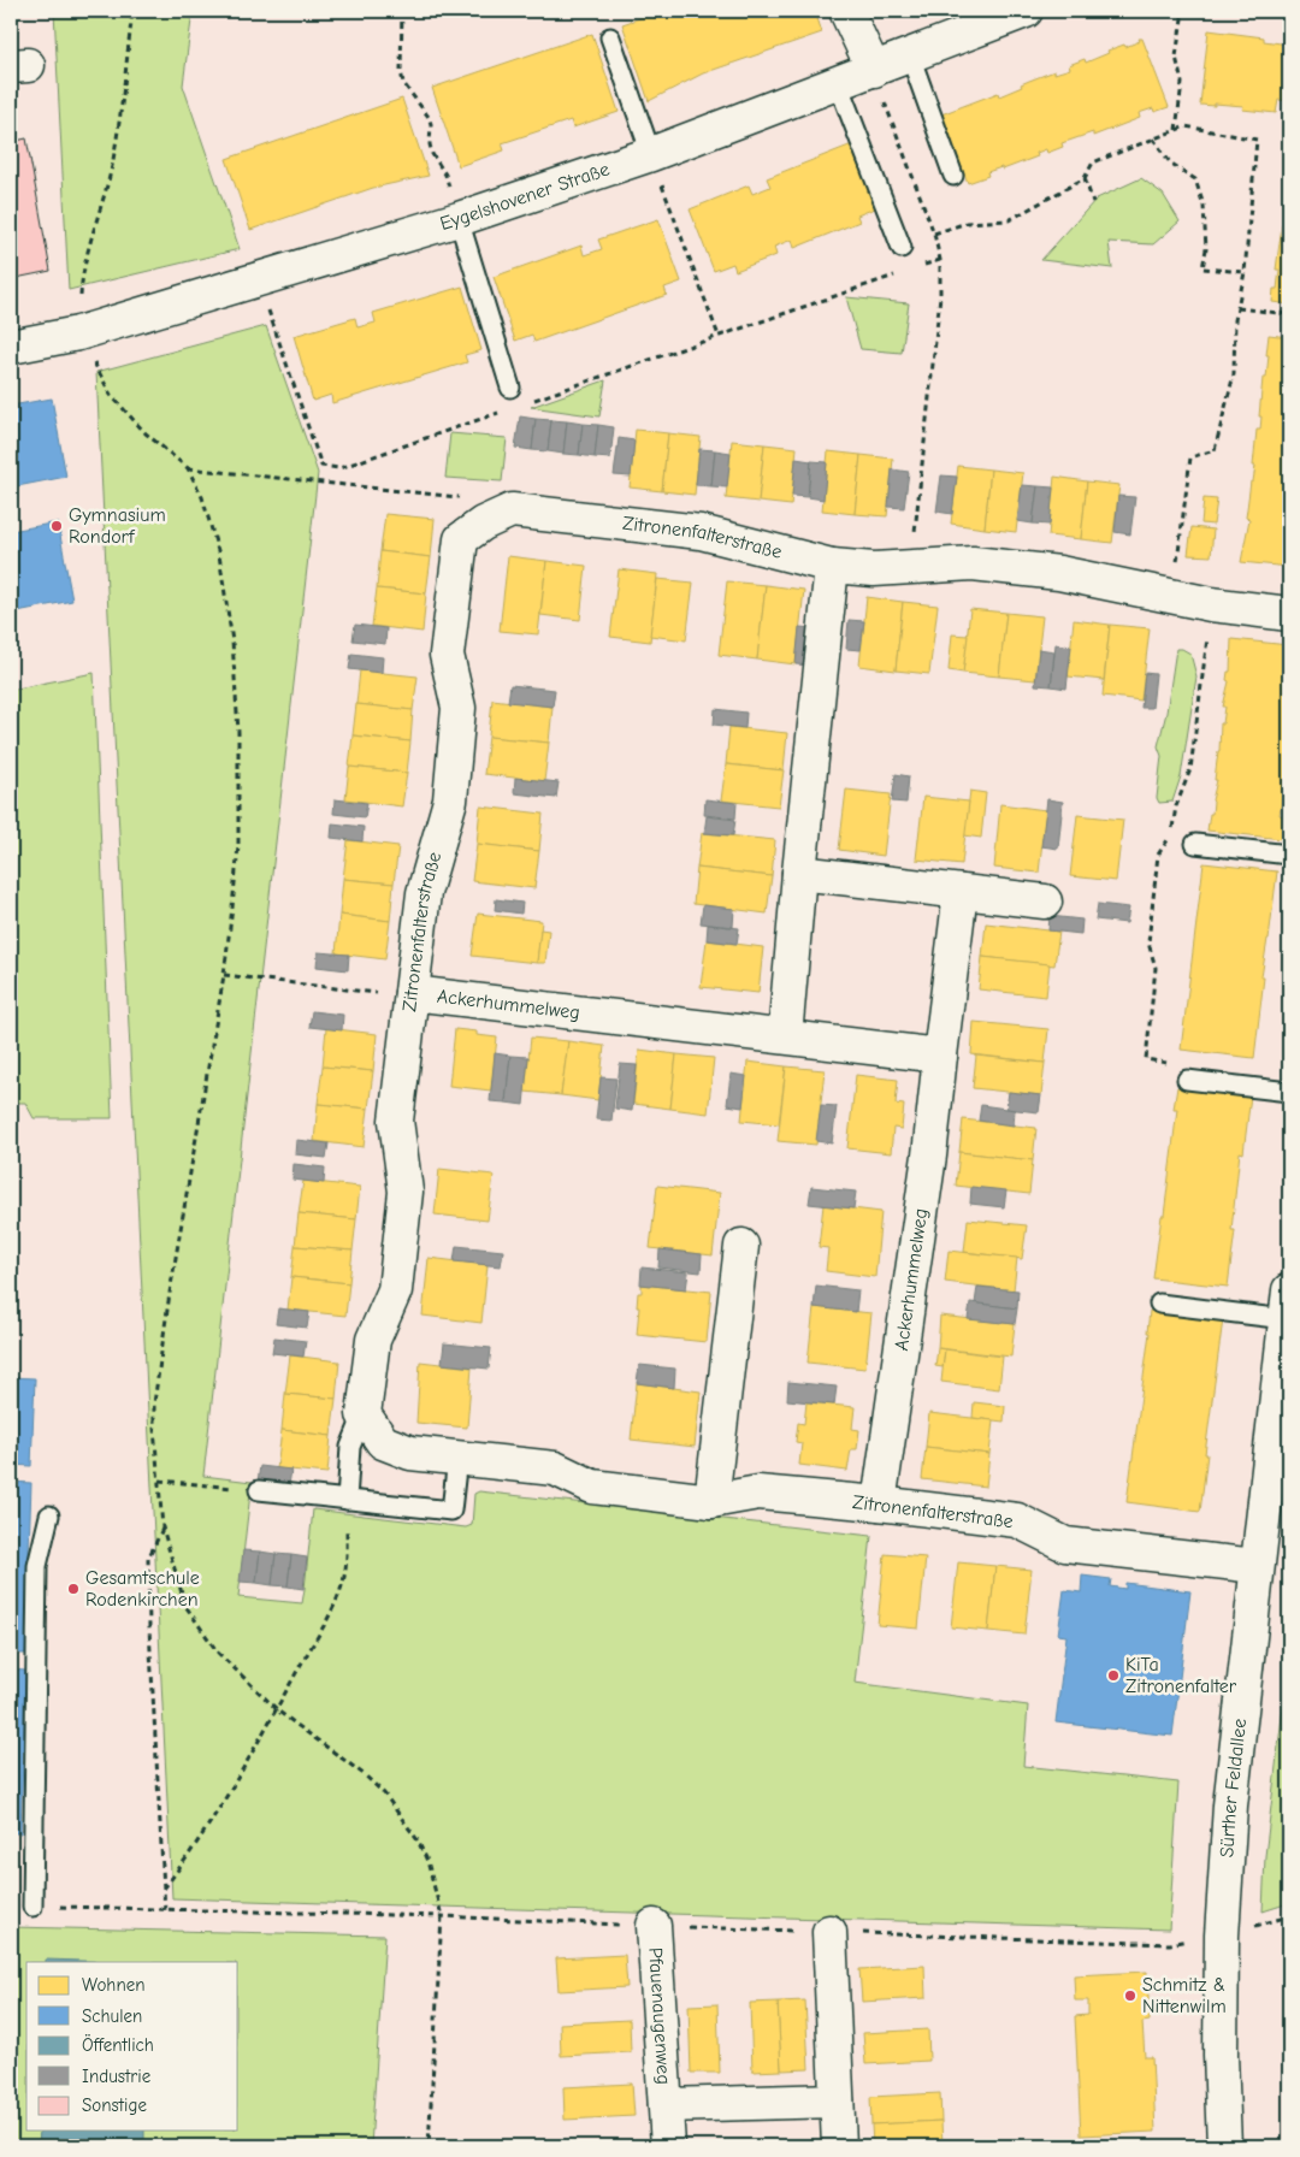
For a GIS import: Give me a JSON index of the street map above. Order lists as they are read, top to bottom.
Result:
{
  "streets": {
    "street": [
      "Eygelshovener Straße",
      "Zitronenfalterstraße",
      "Ackerhummelweg",
      "Sürther Feldallee",
      "Pfauenaugenweg"
    ]
  },
  "crossings": [
    ["Zitronenfalterstraße", "Ackerhummelweg"],
    ["Zitronenfalterstraße", "Sürther Feldallee"]
  ],
  "places": [
    "Gymnasium Rondorf",
    "Gesamtschule Rodenkirchen",
    "KiTa Zitronenfalter",
    "Schmitz & Nittenwilm"
  ],
  "legend": [
    "Wohnen",
    "Schulen",
    "Öffentlich",
    "Industrie",
    "Sonstige"
  ]
}
